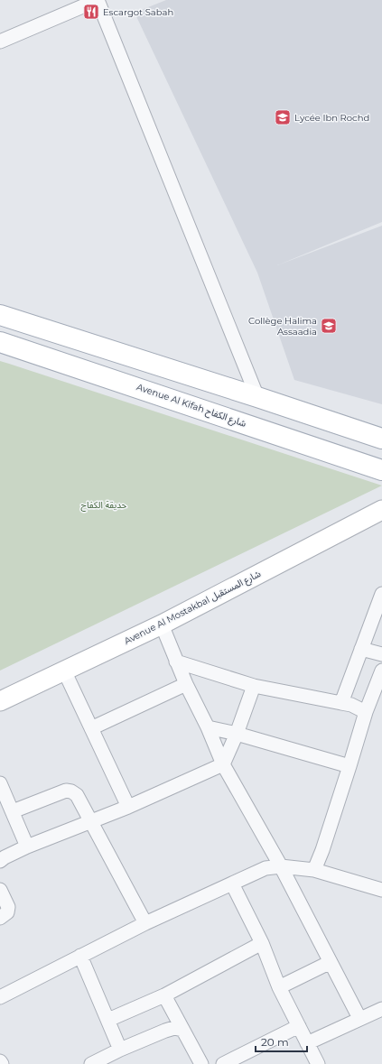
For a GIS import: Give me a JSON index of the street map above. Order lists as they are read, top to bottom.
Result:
{
  "streets": {
    "main road": ["Avenue Al Kifah شارع الكفاح"],
    "street": ["Avenue Al Mostakbal شارع المستقبل"]
  },
  "parks": ["حديقة الكفاح"],
  "places": {
    "restaurant": ["Escargot Sabah"],
    "school or university": ["Lycée Ibn Rochd", "Collège Halima Assaadia"]
  },
  "scale_bar": "20 m"
}
